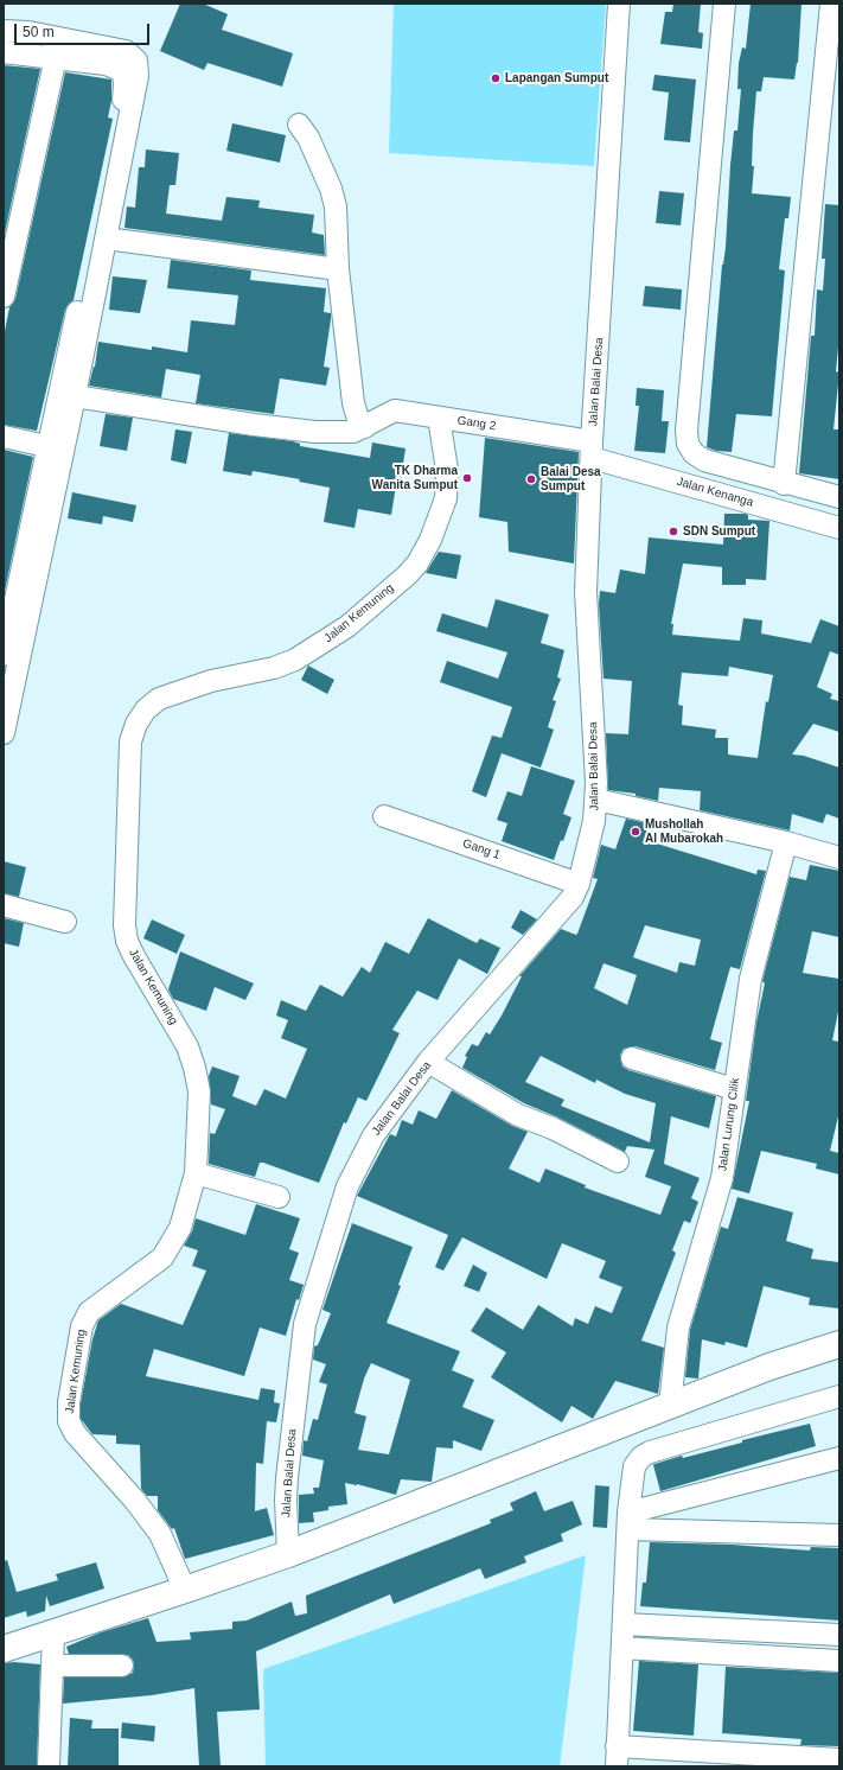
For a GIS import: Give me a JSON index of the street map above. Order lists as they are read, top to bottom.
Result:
{
  "streets": {
    "street": [
      "Jalan Balai Desa",
      "Gang 2",
      "Jalan Kenanga",
      "Jalan Kemuning",
      "Gang 1",
      "Jalan Lurung Cilik"
    ]
  },
  "crossings": [
    ["Jalan Balai Desa", "Gang 2"],
    ["Jalan Balai Desa", "Jalan Kenanga"],
    ["Jalan Balai Desa", "Gang 1"],
    ["Gang 2", "Jalan Kenanga"],
    ["Gang 2", "Jalan Kemuning"]
  ],
  "places": [
    "Lapangan Sumput",
    "TK Dharma Wanita Sumput",
    "Balai Desa Sumput",
    "SDN Sumput",
    "Mushollah Al Mubarokah"
  ],
  "scale_bar": "50 m"
}
